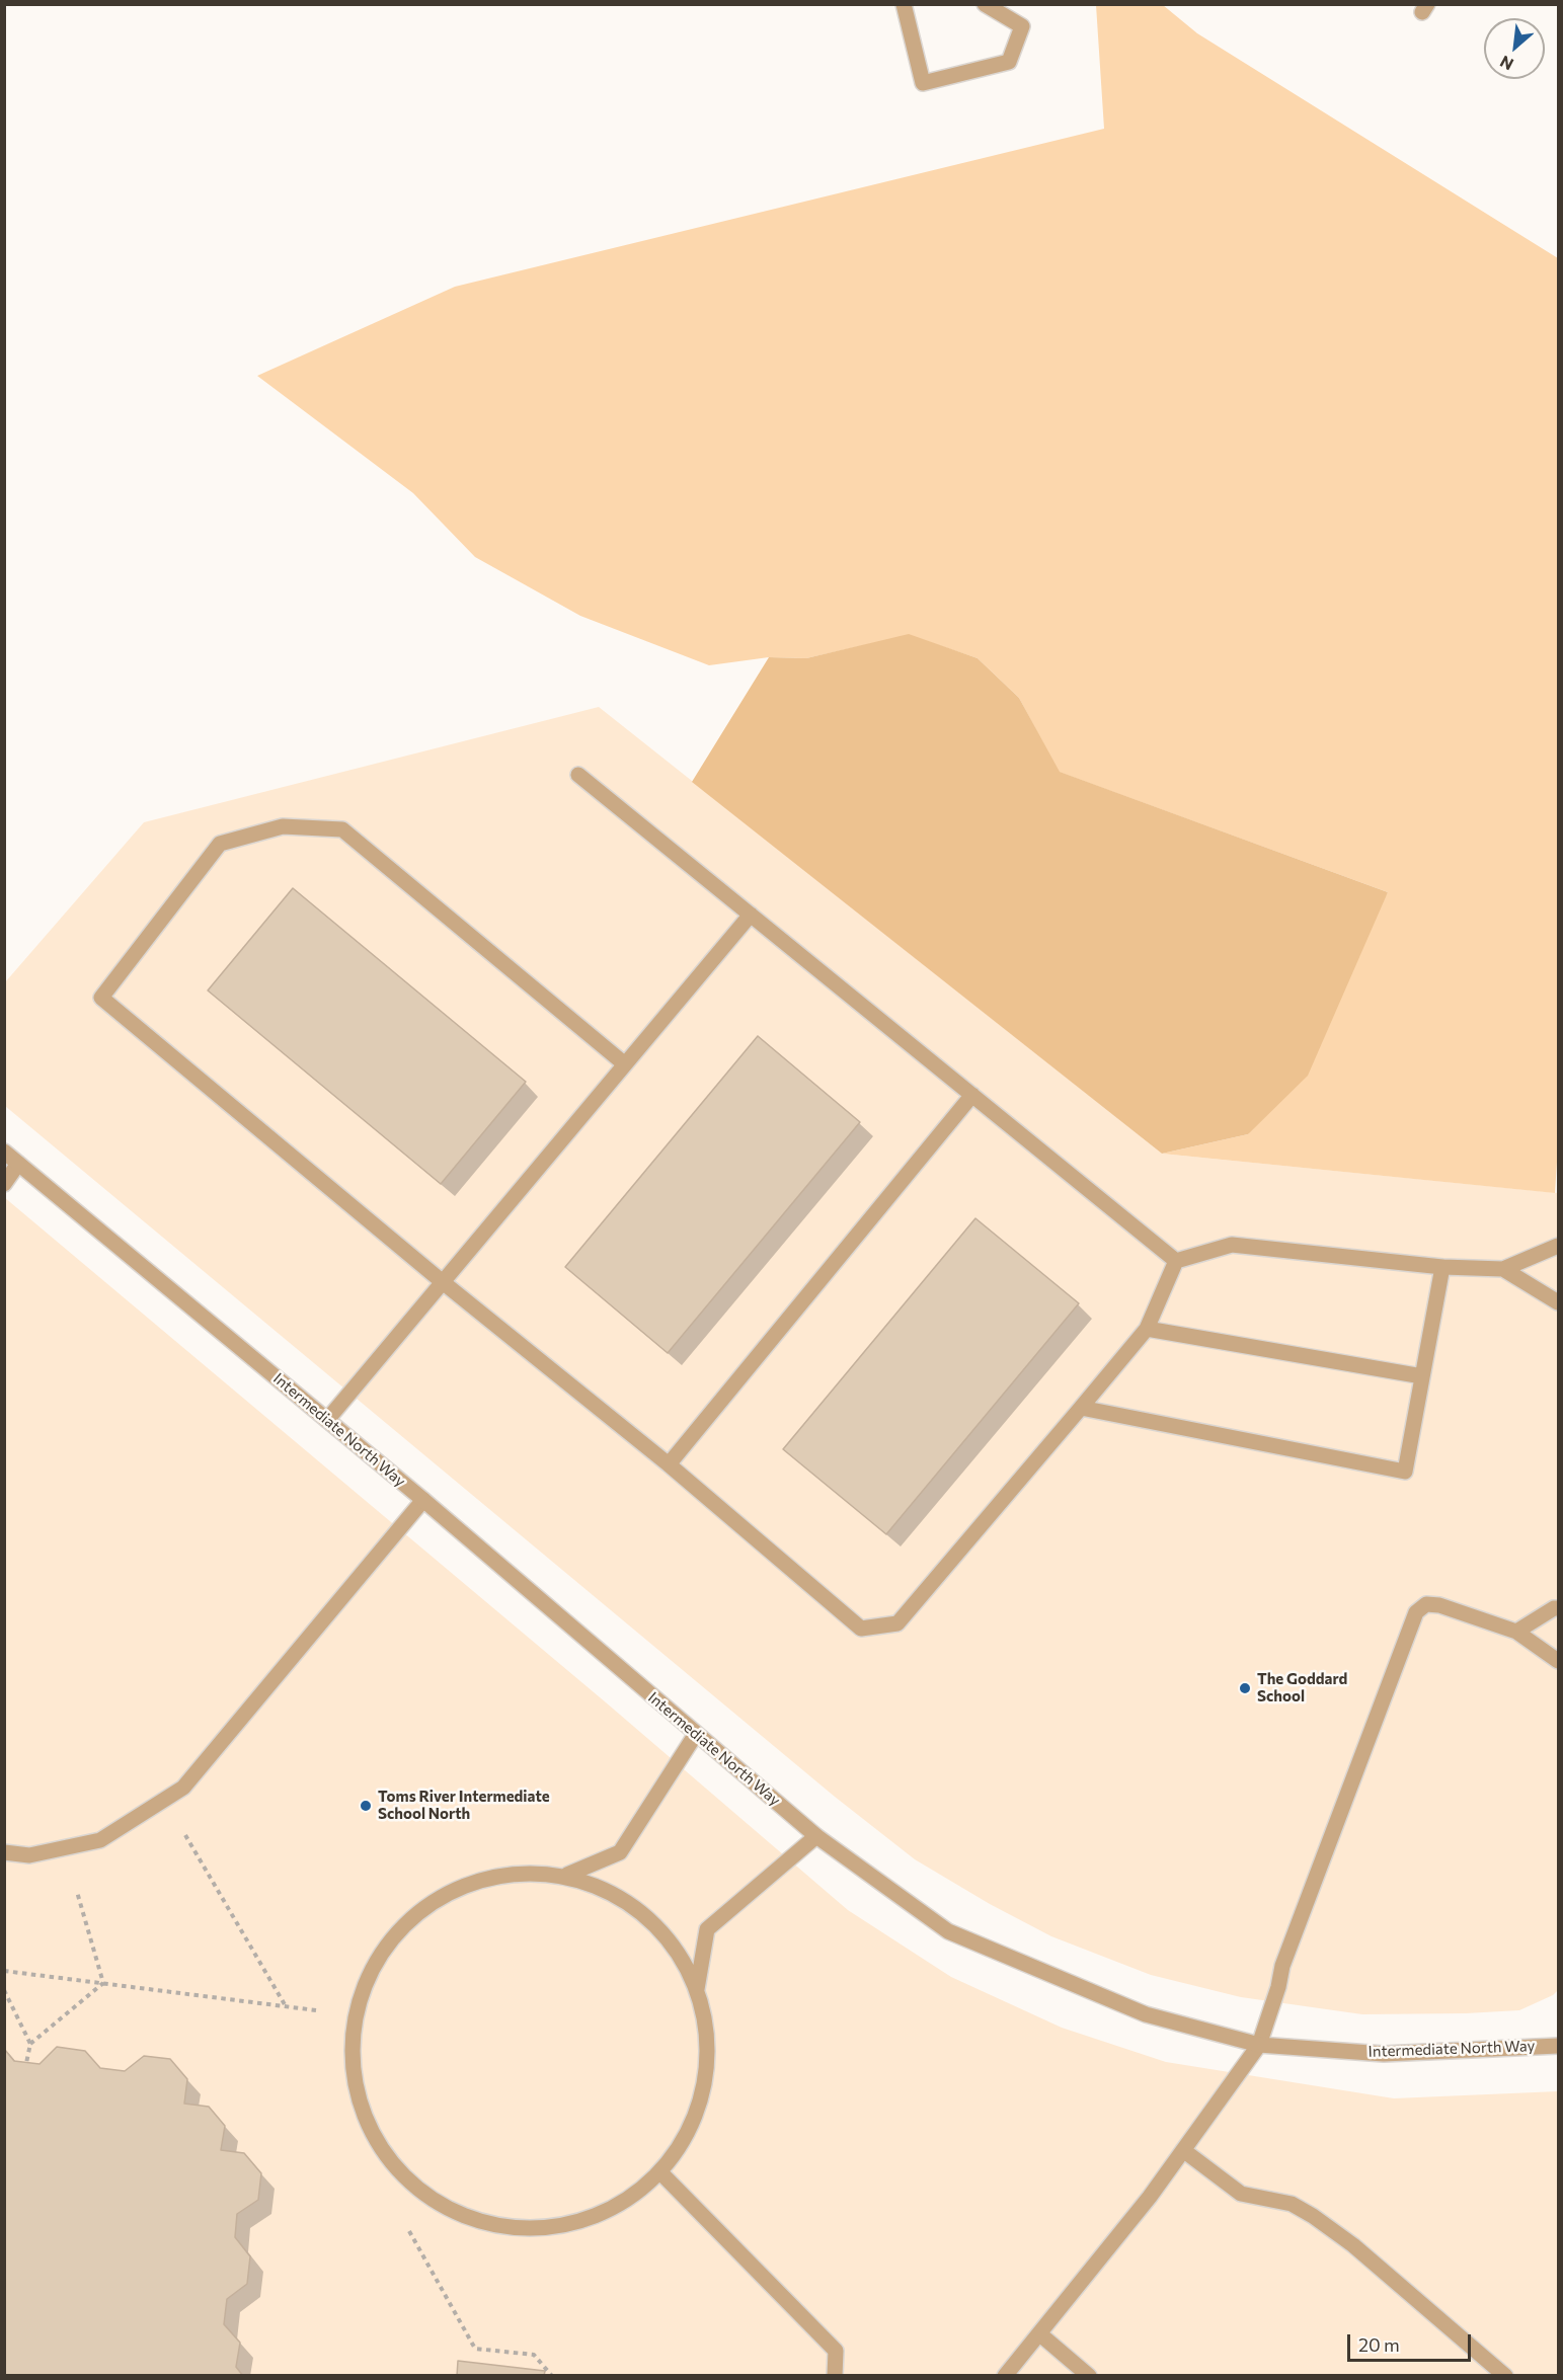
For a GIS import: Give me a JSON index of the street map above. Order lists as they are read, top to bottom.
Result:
{
  "streets": {
    "street": ["Intermediate North Way"]
  },
  "places": ["The Goddard School", "Toms River Intermediate School North"],
  "scale_bar": "20 m",
  "north": "bottom left"
}
